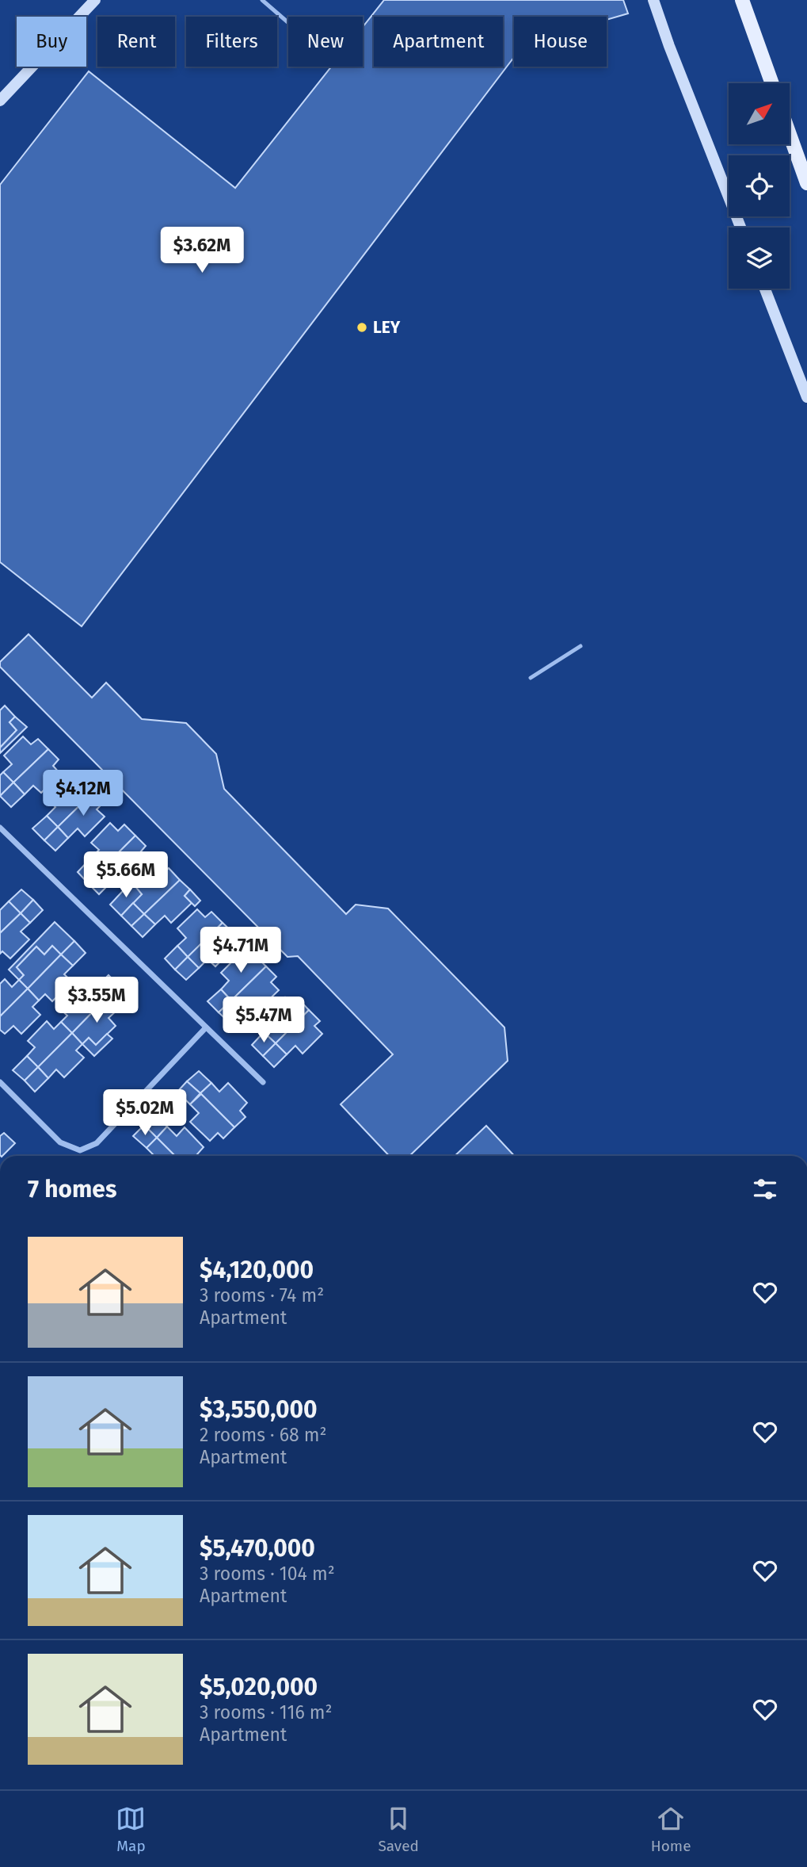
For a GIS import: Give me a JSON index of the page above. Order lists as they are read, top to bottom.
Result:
{
  "places": ["LEY"],
  "north": "top right",
  "page": {
    "chip": [
      "Buy",
      "Rent",
      "Filters",
      "New",
      "Apartment",
      "House"
    ],
    "price": [
      "$3.62M",
      "$4.12M",
      "$5.66M",
      "$4.71M",
      "$3.55M",
      "$5.47M",
      "$5.02M"
    ],
    "heading": "7 homes",
    "list": [
      {
        "name": "$4,120,000",
        "note": "3 rooms · 74 m² · Apartment"
      },
      {
        "name": "$3,550,000",
        "note": "2 rooms · 68 m² · Apartment"
      },
      {
        "name": "$5,470,000",
        "note": "3 rooms · 104 m² · Apartment"
      },
      {
        "name": "$5,020,000",
        "note": "3 rooms · 116 m² · Apartment"
      }
    ],
    "tabs": ["Map", "Saved", "Home"]
  }
}
